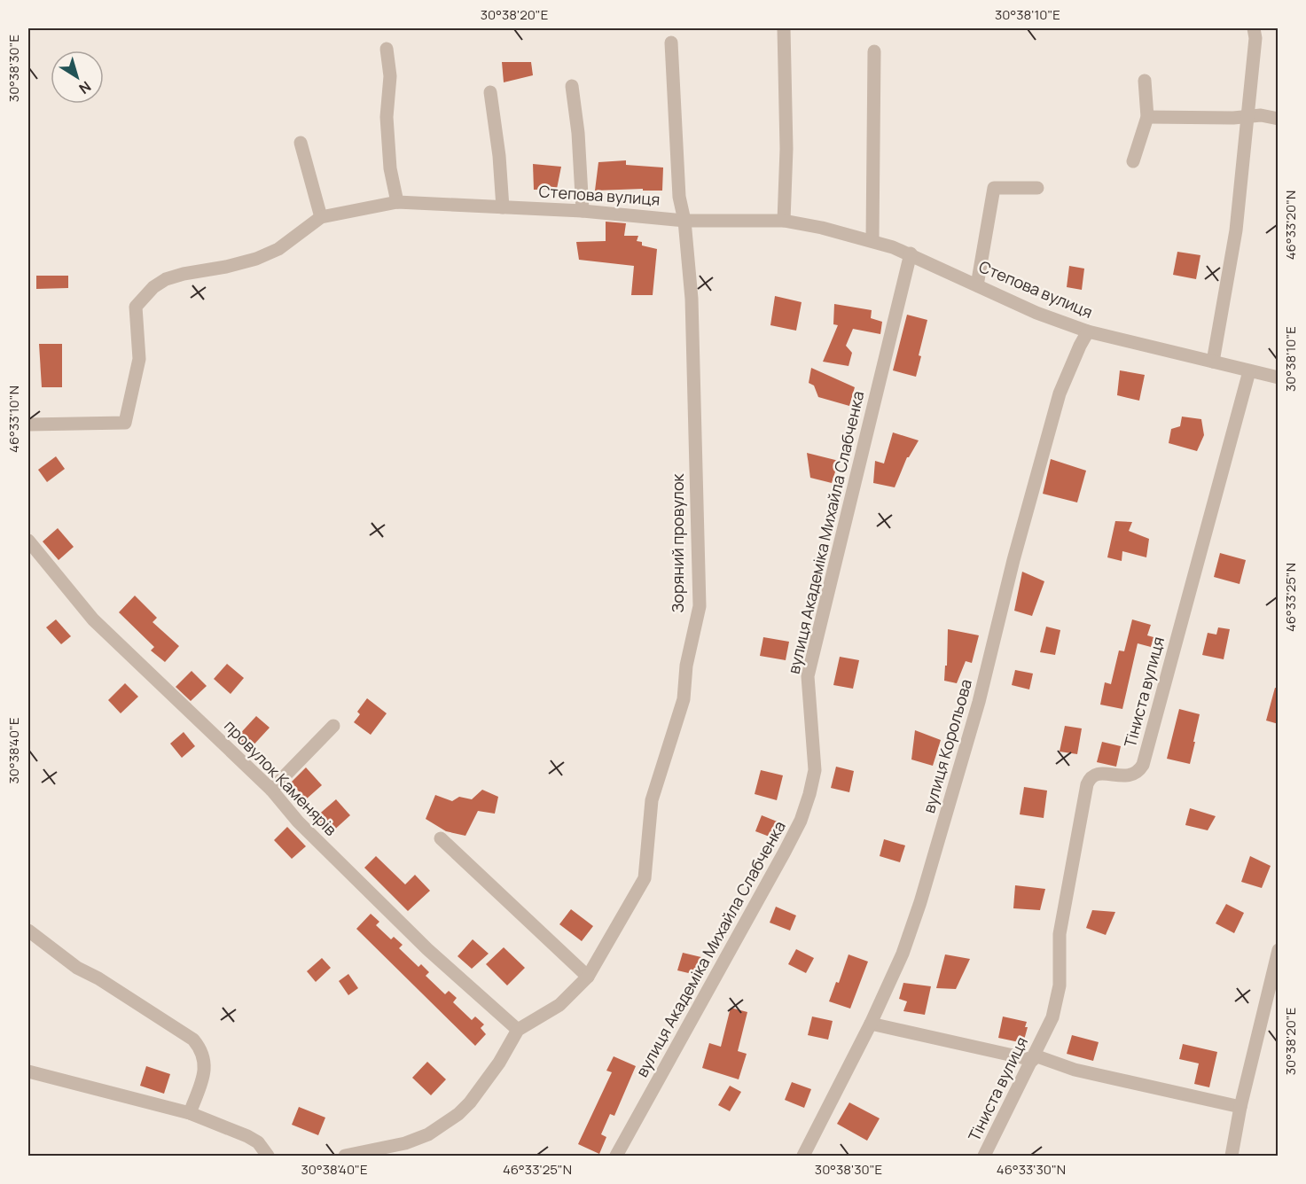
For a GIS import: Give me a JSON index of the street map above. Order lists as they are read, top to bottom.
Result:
{
  "streets": {
    "street": [
      "Степова вулиця",
      "вулиця Академіка Михайла Слабченка",
      "Зоряний провулок",
      "Тіниста вулиця",
      "вулиця Корольова",
      "провулок Каменярів"
    ]
  },
  "crossings": [
    ["Степова вулиця", "вулиця Академіка Михайла Слабченка"],
    ["Степова вулиця", "Зоряний провулок"],
    ["Степова вулиця", "Тіниста вулиця"],
    ["Степова вулиця", "вулиця Корольова"],
    ["Зоряний провулок", "провулок Каменярів"]
  ],
  "north": "bottom right",
  "coordinates": [
    "30°38'20\"E",
    "30°38'10\"E",
    "30°38'30\"E",
    "46°33'20\"N",
    "46°33'10\"N",
    "46°33'25\"N",
    "30°38'40\"E",
    "46°33'30\"N"
  ]
}
